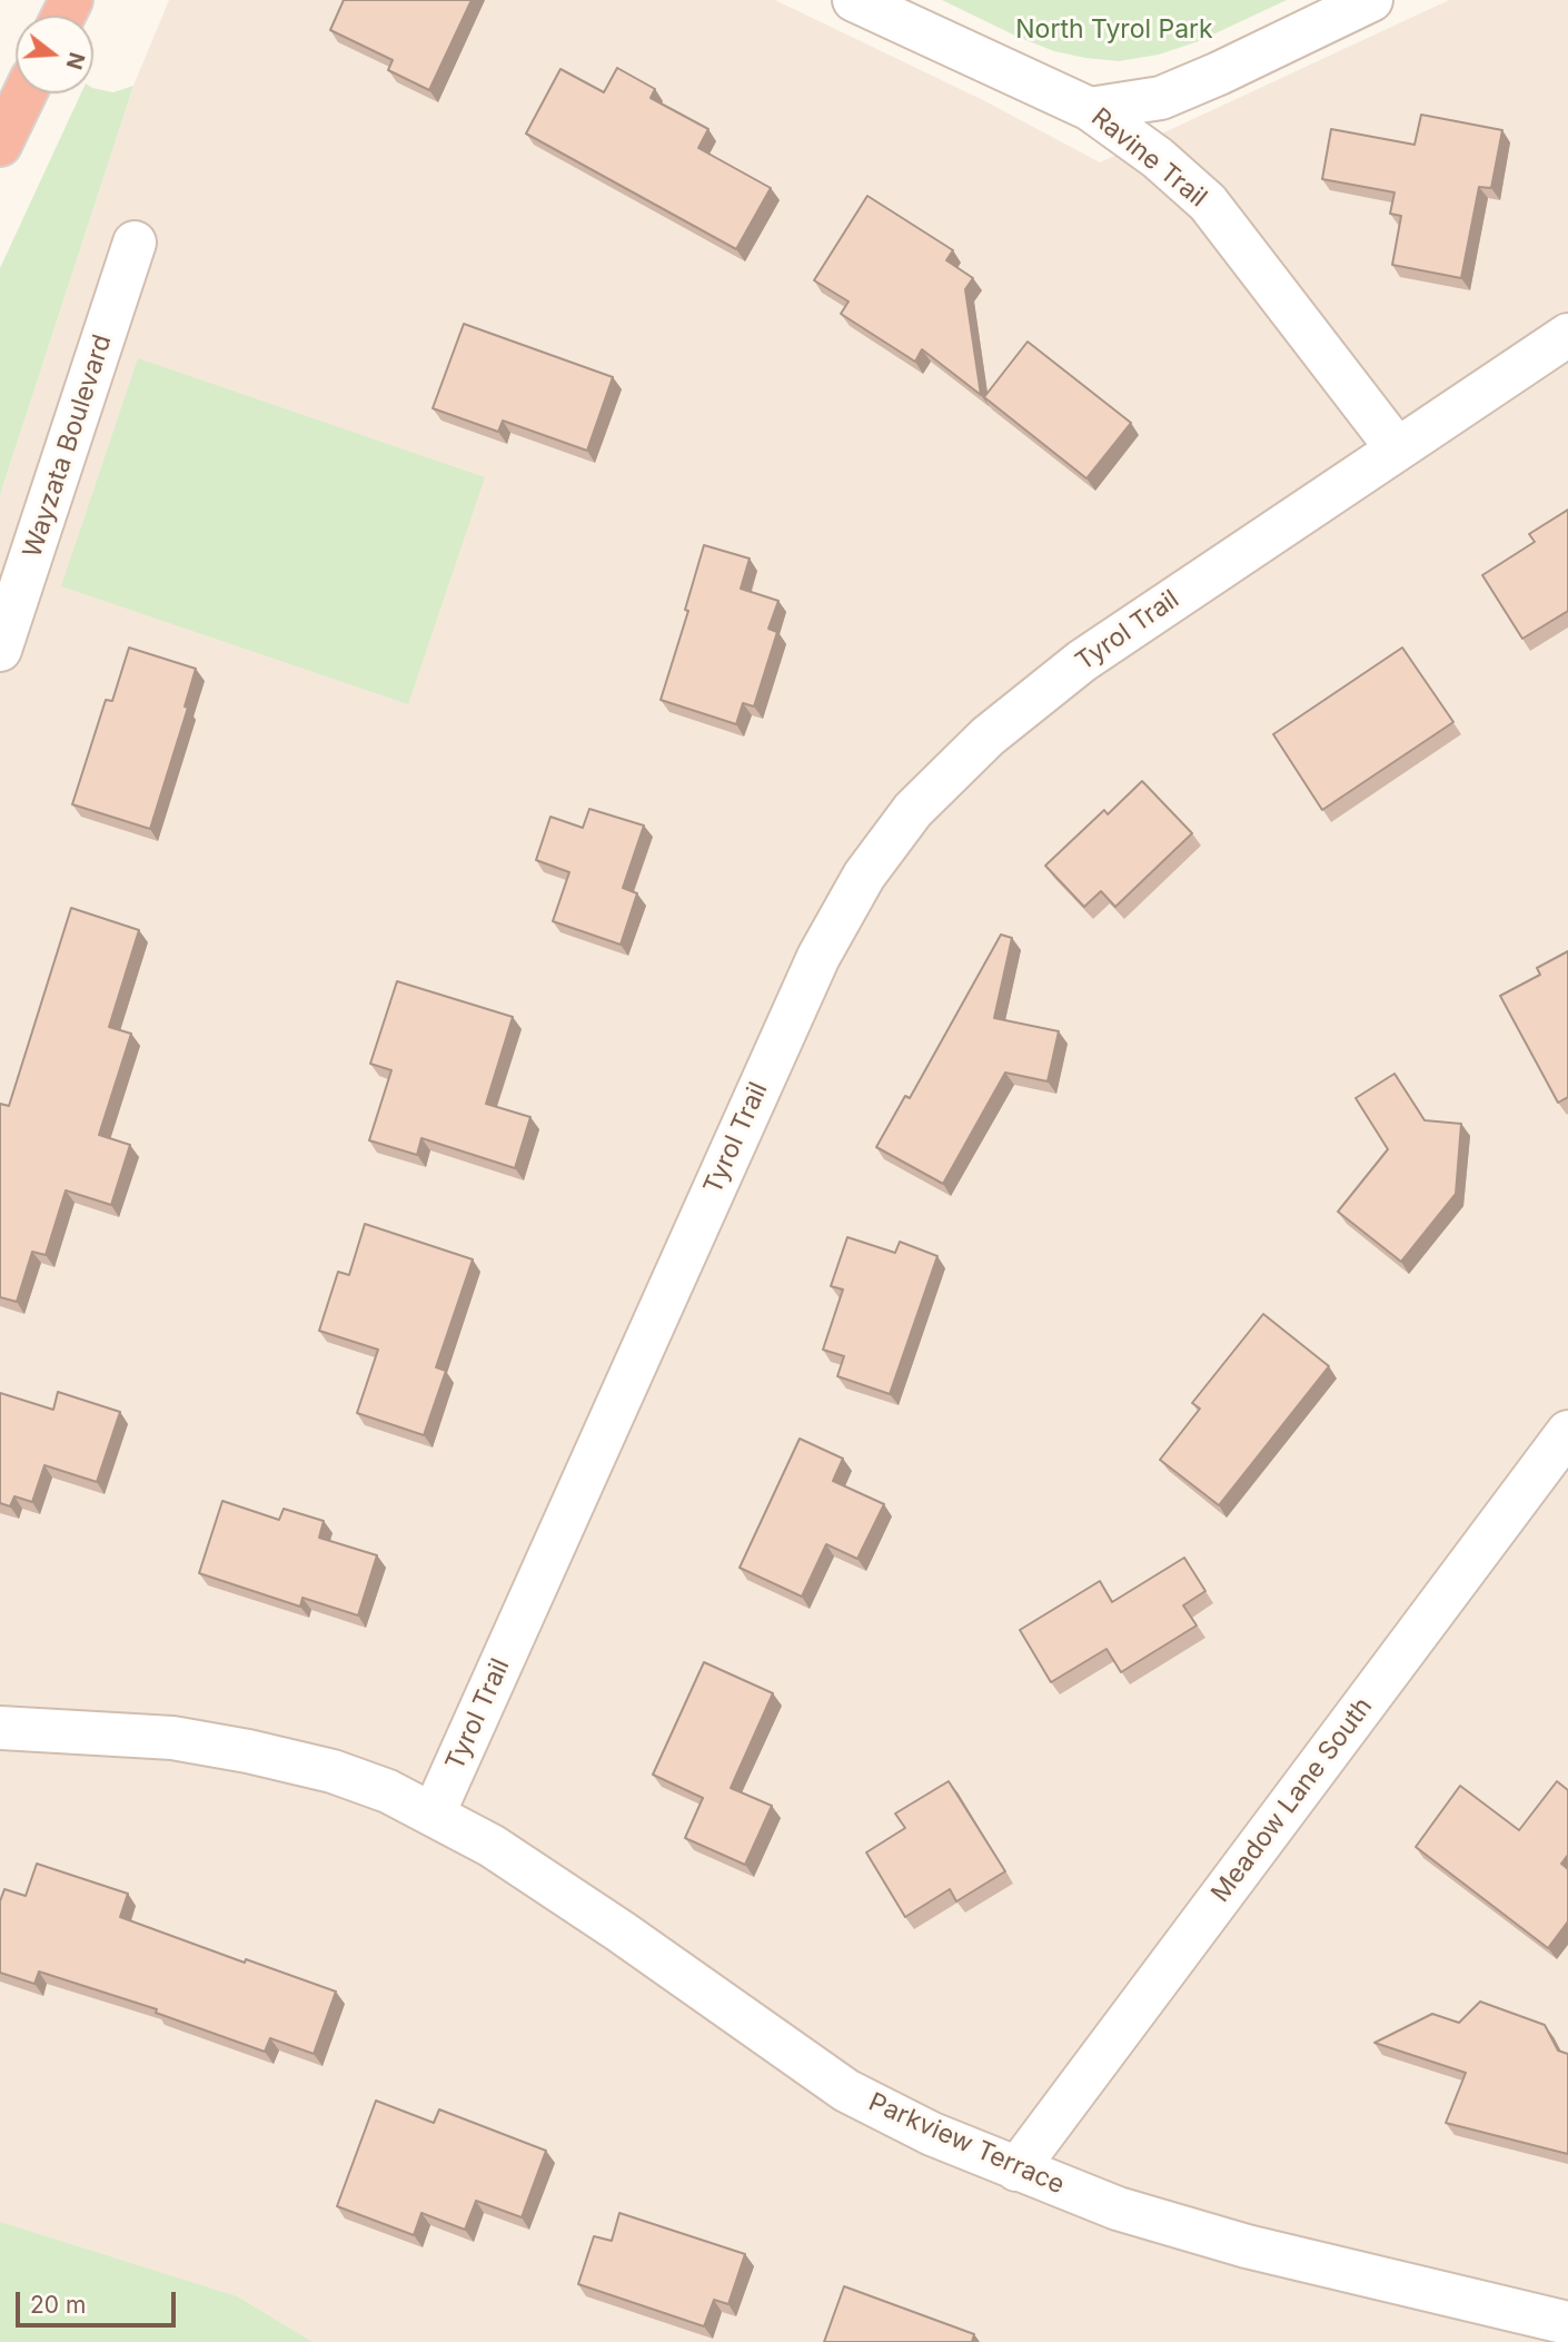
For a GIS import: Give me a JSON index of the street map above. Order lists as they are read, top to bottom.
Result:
{
  "streets": {
    "street": [
      "Ravine Trail",
      "Wayzata Boulevard",
      "Tyrol Trail",
      "Meadow Lane South",
      "Parkview Terrace"
    ]
  },
  "crossings": [
    ["Ravine Trail", "Tyrol Trail"],
    ["Tyrol Trail", "Parkview Terrace"],
    ["Meadow Lane South", "Parkview Terrace"]
  ],
  "parks": ["North Tyrol Park"],
  "scale_bar": "20 m",
  "north": "right"
}
